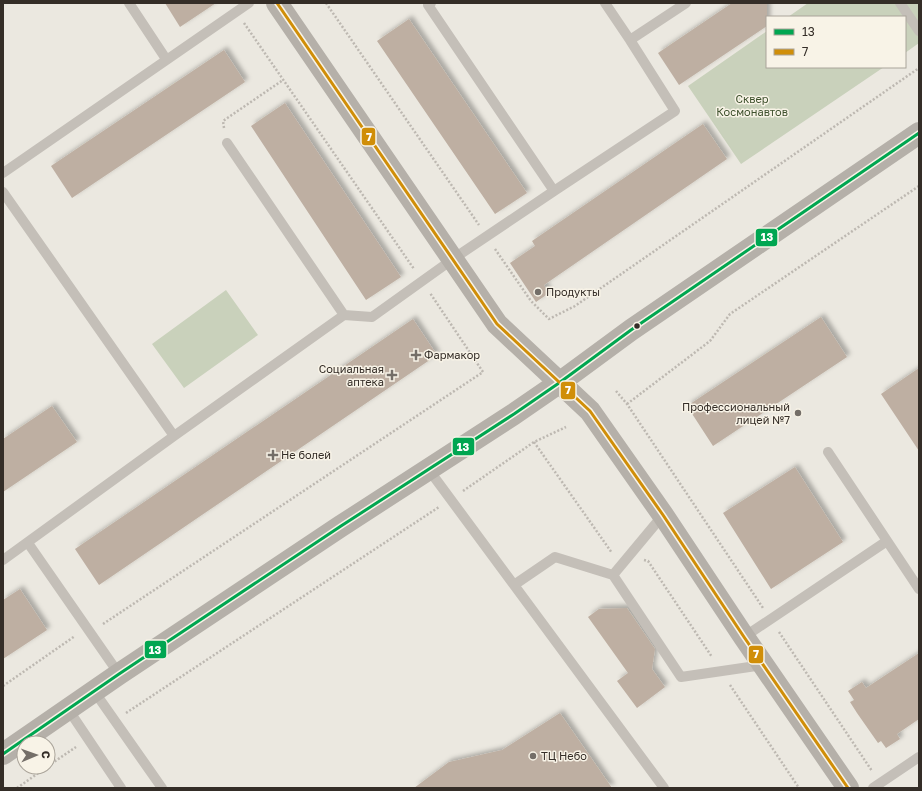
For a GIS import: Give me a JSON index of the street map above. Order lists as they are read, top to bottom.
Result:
{
  "parks": ["Сквер Космонавтов"],
  "places": {
    "other": ["Продукты", "Профессиональный лицей №7", "ТЦ Небо"],
    "health": ["Фармакор", "Социальная аптека", "Не болей"]
  },
  "lines": ["transit line 7", "transit line 13"],
  "legend": ["13", "7"],
  "north": "right"
}
